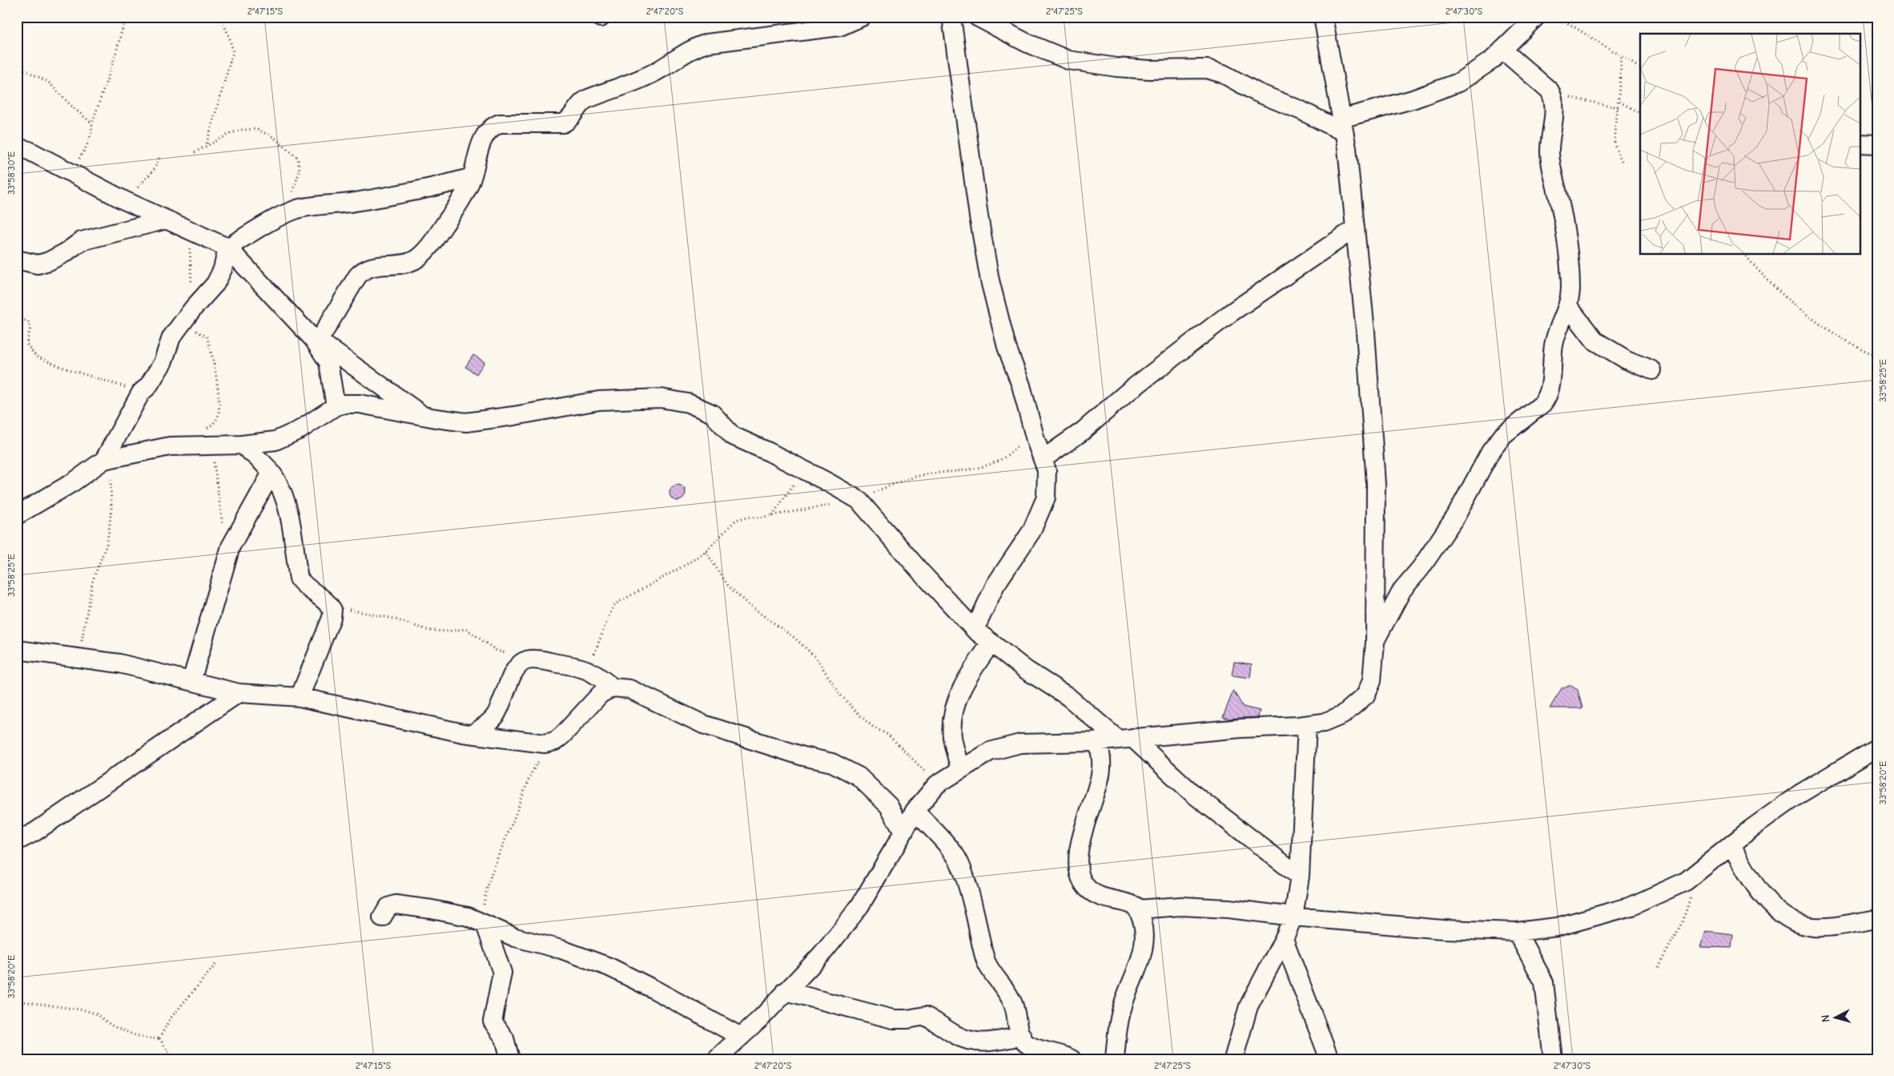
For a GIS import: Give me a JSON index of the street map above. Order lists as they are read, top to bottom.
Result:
{
  "north": "left",
  "coordinates": [
    "2°47'15\"S",
    "2°47'20\"S",
    "2°47'25\"S",
    "2°47'30\"S",
    "33°58'30\"E",
    "33°58'25\"E",
    "33°58'20\"E"
  ]
}
